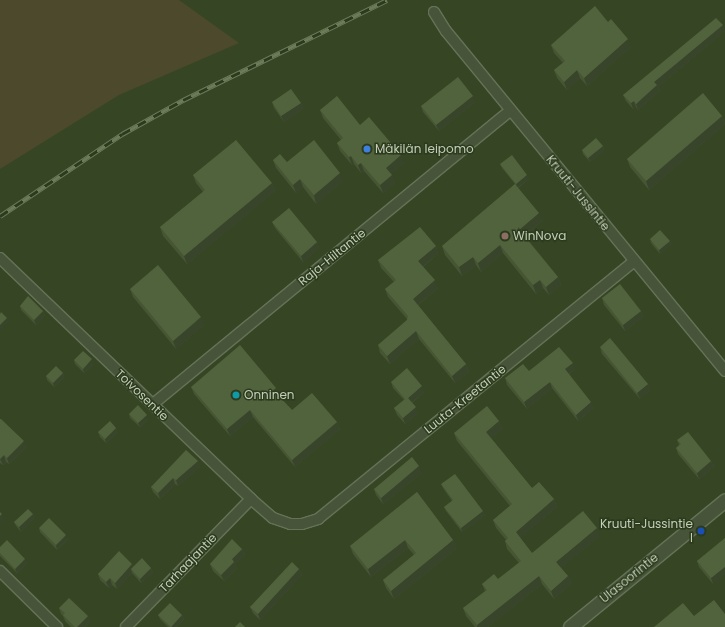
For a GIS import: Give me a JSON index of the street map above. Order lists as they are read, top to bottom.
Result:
{
  "streets": {
    "street": [
      "Kruuti-Jussintie",
      "Raja-Hiltantie",
      "Toivosentie",
      "Luuta-Kreetantie",
      "Tarhaajantie",
      "Ulasoorintie"
    ]
  },
  "crossings": [
    ["Kruuti-Jussintie", "Raja-Hiltantie"],
    ["Kruuti-Jussintie", "Luuta-Kreetantie"],
    ["Raja-Hiltantie", "Toivosentie"],
    ["Toivosentie", "Luuta-Kreetantie"],
    ["Toivosentie", "Tarhaajantie"]
  ],
  "places": [
    "Mäkilän leipomo",
    "WinNova",
    "Onninen",
    "Kruuti-Jussintie I"
  ]
}
